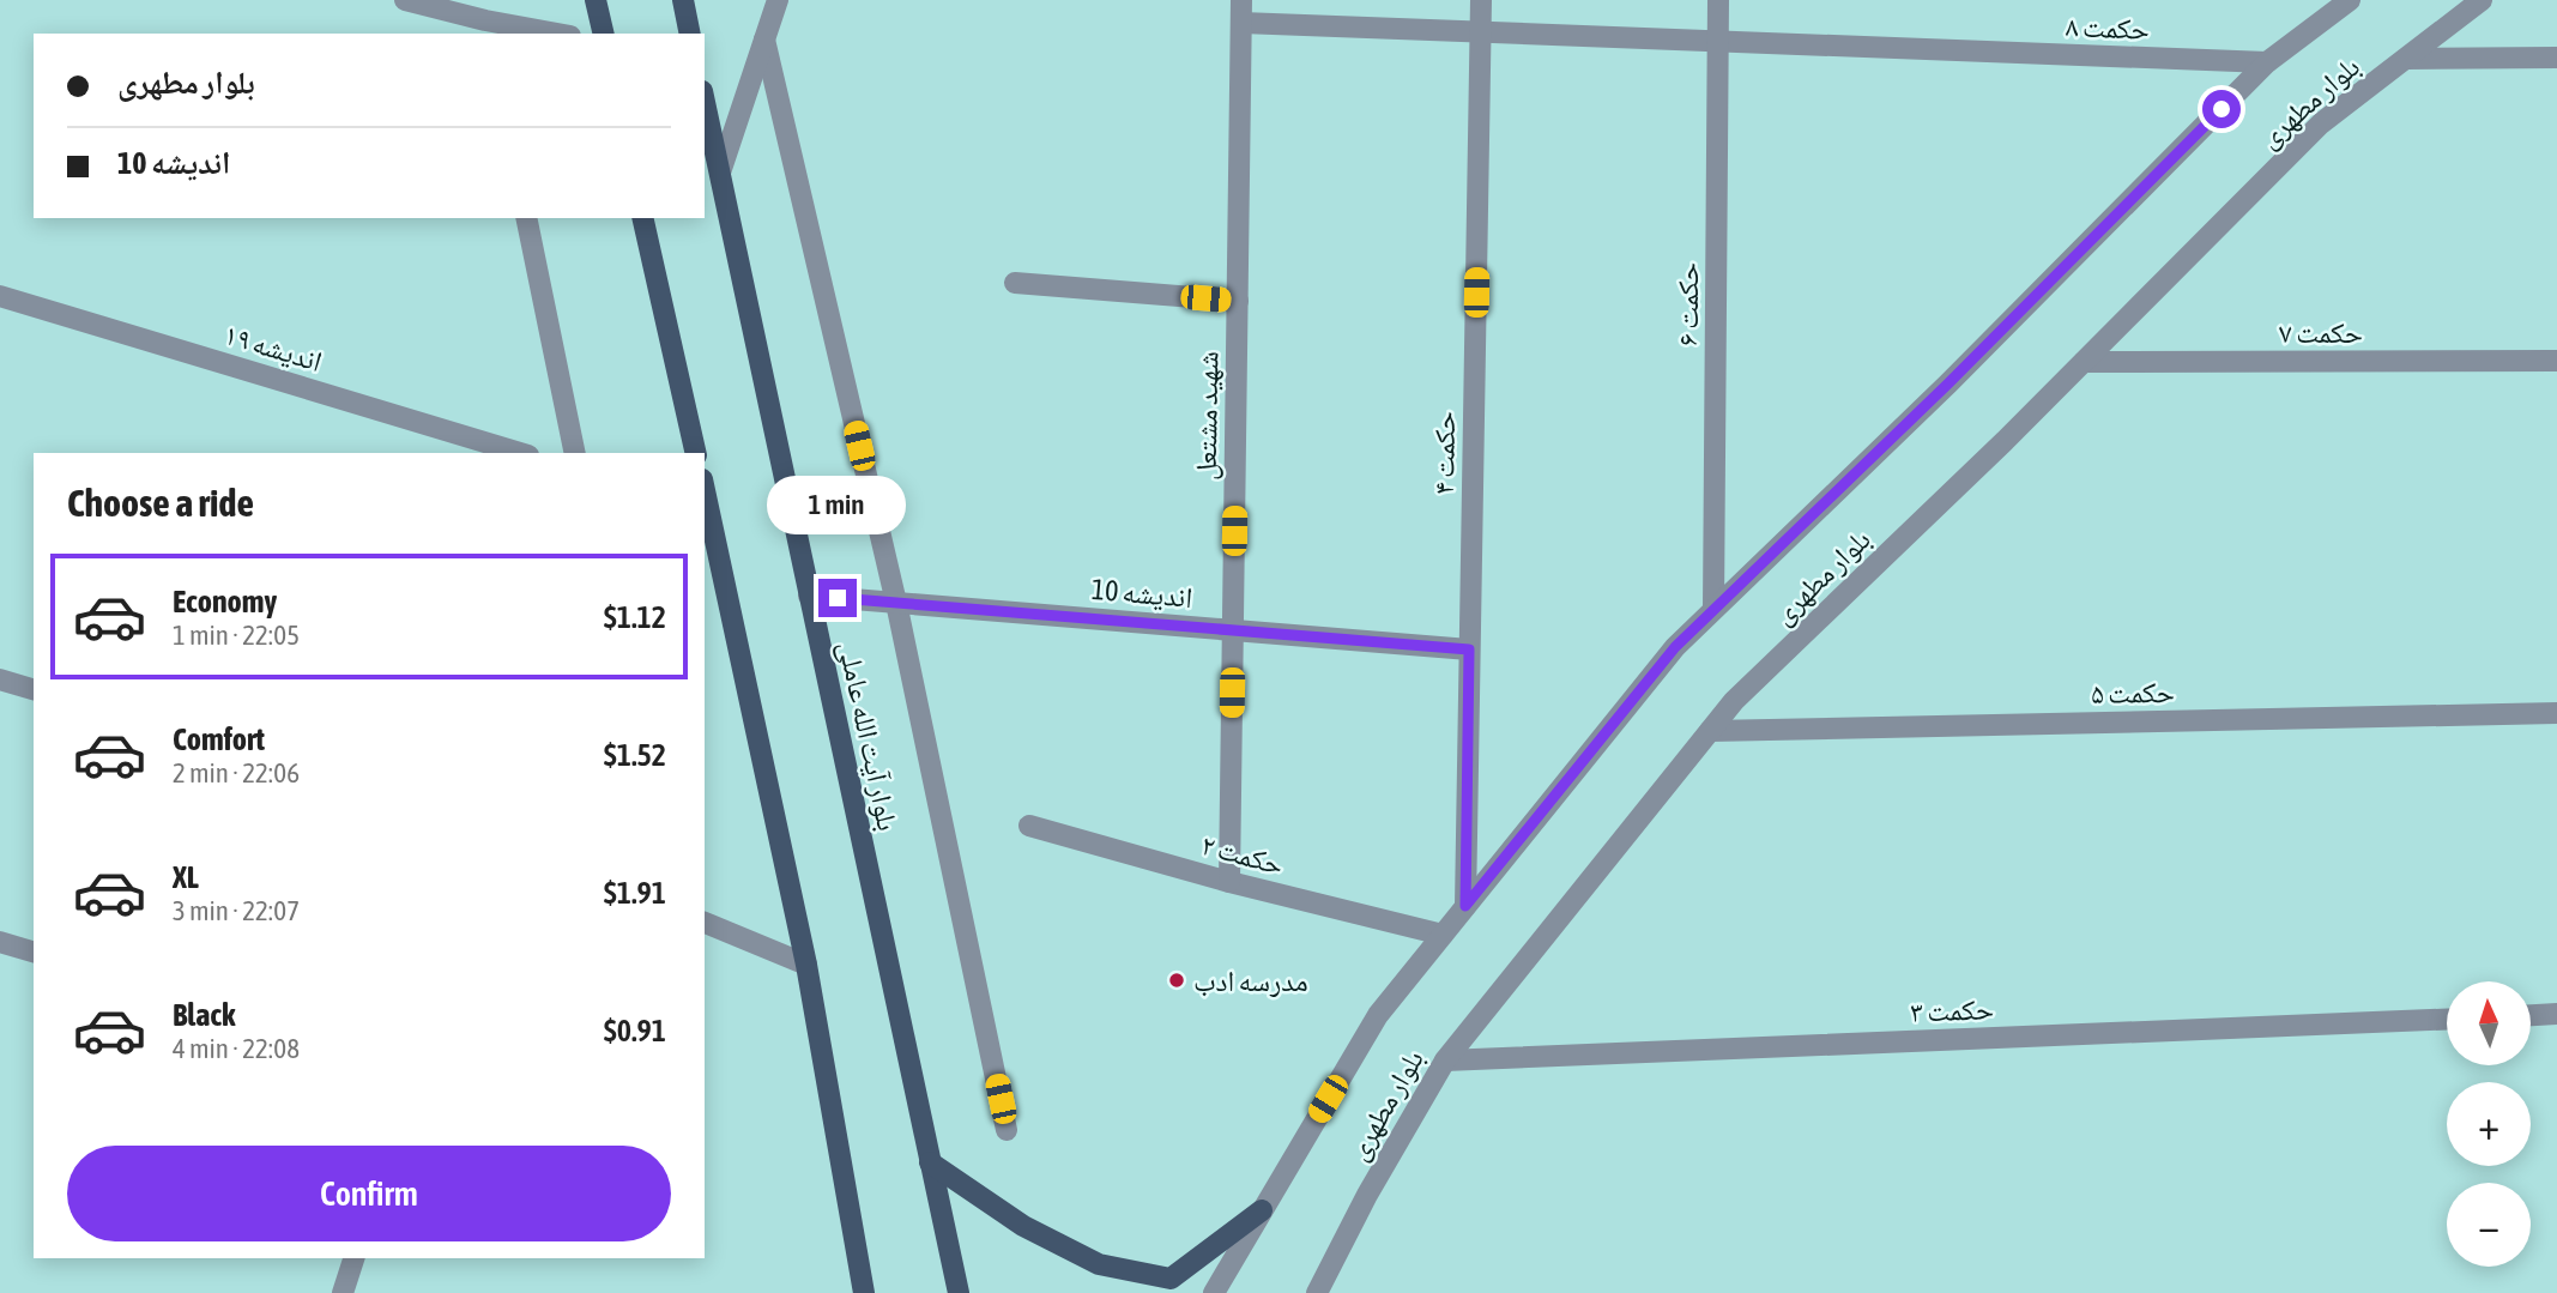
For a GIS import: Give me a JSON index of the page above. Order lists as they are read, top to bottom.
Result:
{
  "streets": {
    "main road": ["بلوار آیت‌ الله عاملی"],
    "street": [
      "حکمت ۸",
      "بلوار مطهری",
      "حکمت ۶",
      "حکمت ۷",
      "اندیشه ۱۹",
      "شهید مشتعل",
      "حکمت ۴",
      "اندیشه 10",
      "حکمت ۵",
      "حکمت ۲",
      "حکمت ۳"
    ]
  },
  "crossings": [
    ["حکمت ۸", "بلوار مطهری"],
    ["حکمت ۸", "حکمت ۶"],
    ["حکمت ۸", "شهید مشتعل"],
    ["حکمت ۸", "حکمت ۴"],
    ["بلوار مطهری", "حکمت ۶"],
    ["بلوار مطهری", "حکمت ۷"],
    ["بلوار مطهری", "حکمت ۴"],
    ["بلوار مطهری", "حکمت ۵"],
    ["بلوار مطهری", "حکمت ۲"],
    ["بلوار مطهری", "حکمت ۳"],
    ["شهید مشتعل", "اندیشه 10"],
    ["شهید مشتعل", "حکمت ۲"],
    ["حکمت ۴", "اندیشه 10"],
    ["اندیشه 10", "بلوار آیت‌ الله عاملی"]
  ],
  "places": ["مدرسه ادب"],
  "north": "top",
  "page": {
    "banner": ["بلوار مطهری", "اندیشه 10"],
    "heading": "Choose a ride",
    "bubble": "1 min",
    "list": [
      {
        "name": "Economy",
        "note": "1 min · 22:05",
        "value": "$1.12"
      },
      {
        "name": "Comfort",
        "note": "2 min · 22:06",
        "value": "$1.52"
      },
      {
        "name": "XL",
        "note": "3 min · 22:07",
        "value": "$1.91"
      },
      {
        "name": "Black",
        "note": "4 min · 22:08",
        "value": "$0.91"
      }
    ],
    "map_buttons": ["+", "−"],
    "buttons": "Confirm"
  }
}
